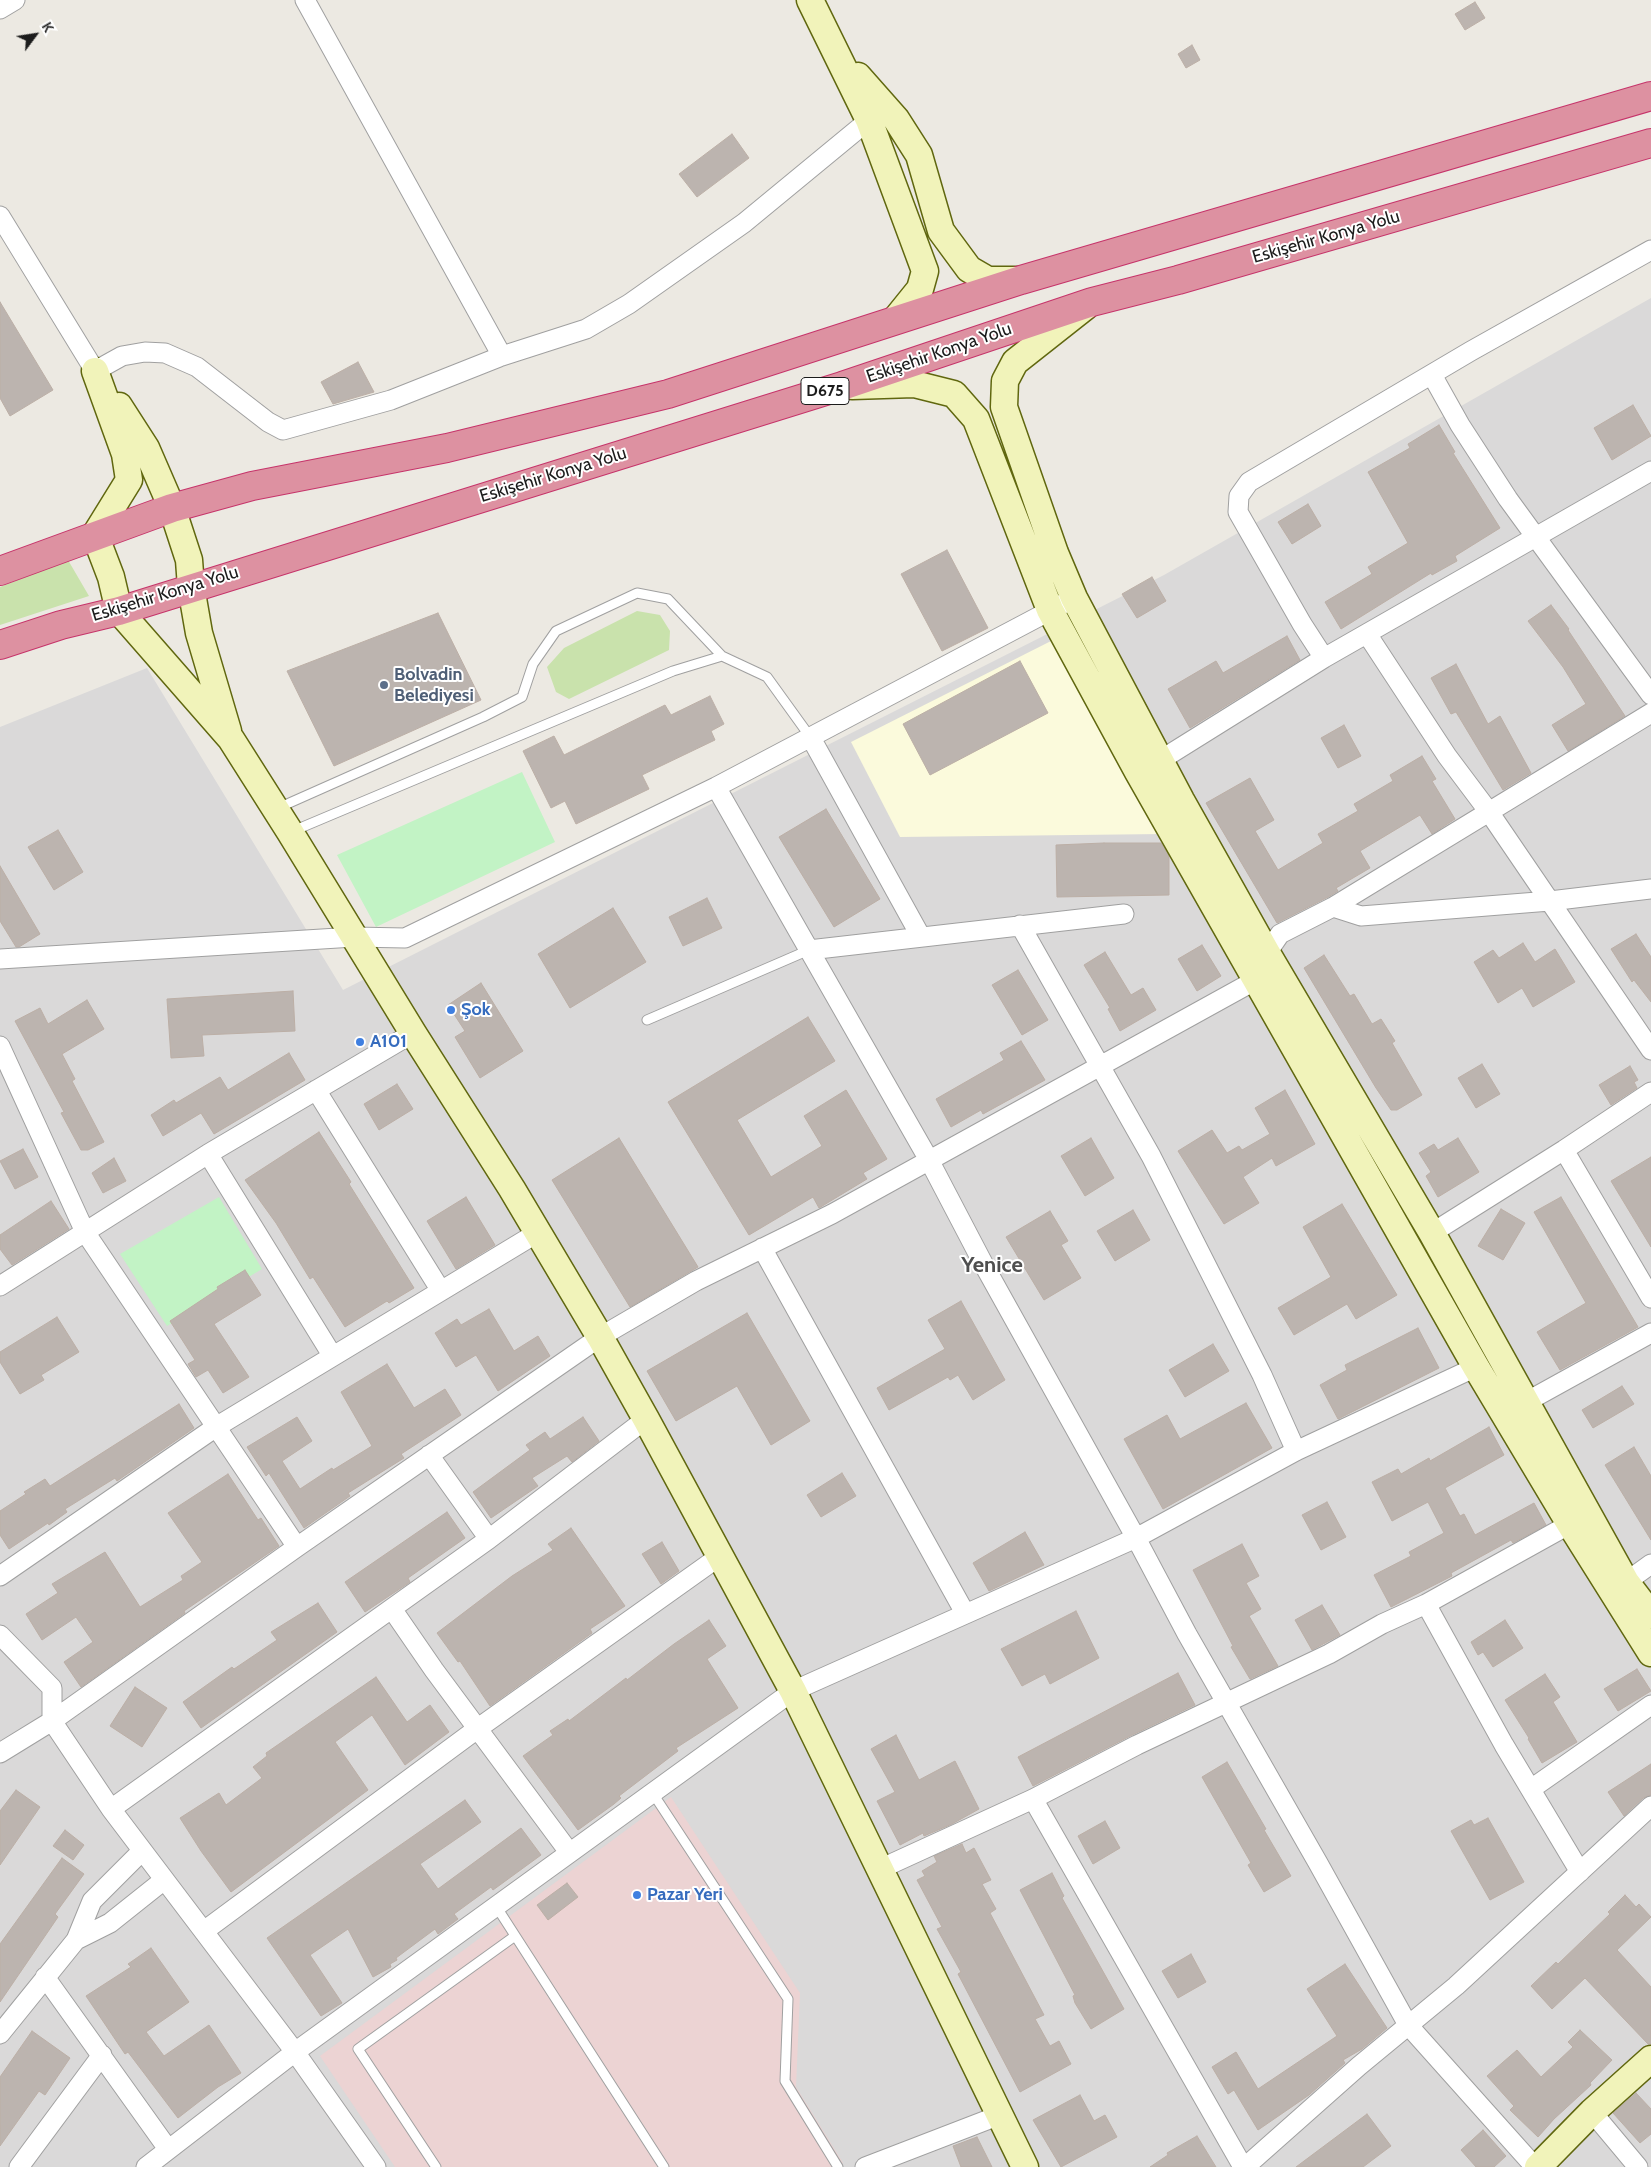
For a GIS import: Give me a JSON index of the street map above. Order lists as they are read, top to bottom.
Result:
{
  "streets": {
    "highway": ["Eskişehir Konya Yolu", "D675"]
  },
  "districts": ["Yenice"],
  "places": [
    "Bolvadin Belediyesi",
    "Şok",
    "A101",
    "Pazar Yeri"
  ],
  "north": "top right"
}
